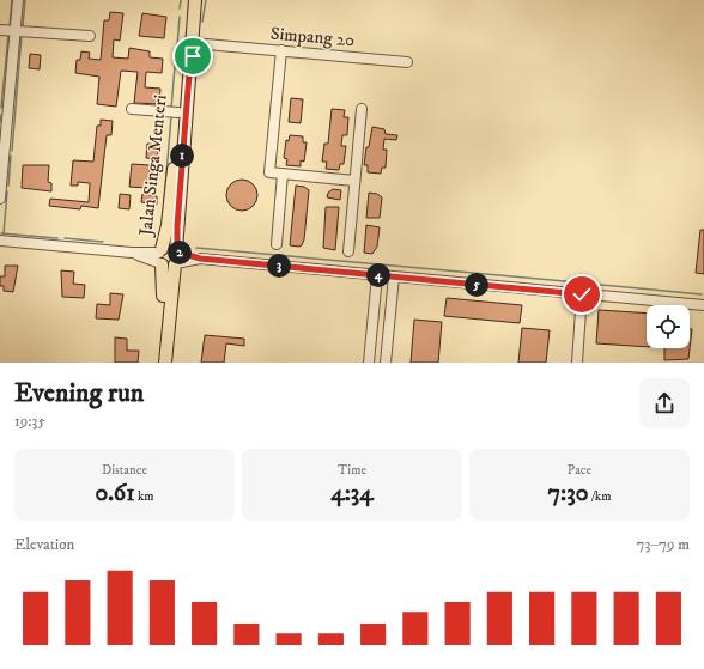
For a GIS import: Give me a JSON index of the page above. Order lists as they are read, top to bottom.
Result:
{
  "streets": {
    "main road": ["Jalan Singa Menteri"],
    "street": ["Simpang 20"]
  },
  "page": {
    "pins": [
      "1",
      "2",
      "3",
      "4",
      "5"
    ],
    "heading": ["Evening run", "19:35"],
    "stats": [
      ["Distance", "0.61 km"],
      ["Time", "4:34"],
      ["Pace", "7:30 /km"]
    ],
    "chart": ["Elevation", "73–79 m"]
  }
}
